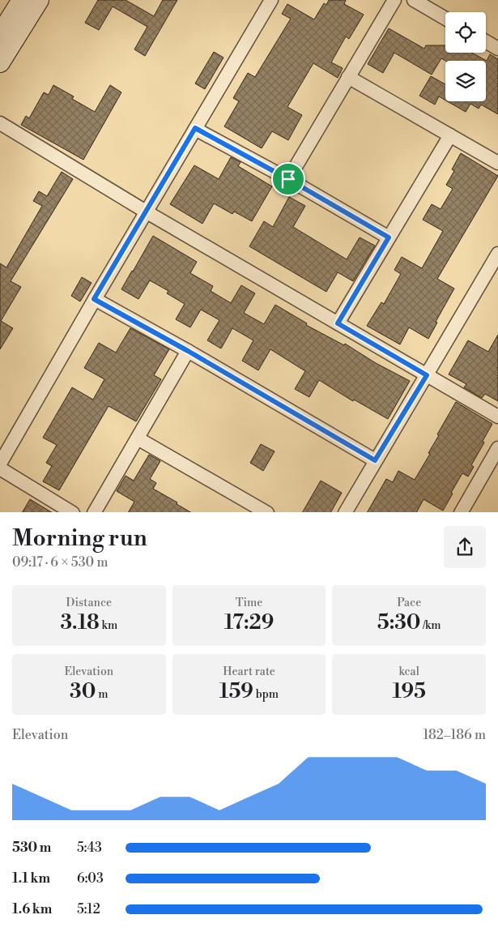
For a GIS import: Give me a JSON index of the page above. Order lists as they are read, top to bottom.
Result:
{
  "page": {
    "heading": ["Morning run", "09:17 · 6 × 530 m"],
    "stats": [
      ["Distance", "3.18 km"],
      ["Time", "17:29"],
      ["Pace", "5:30 /km"],
      ["Elevation", "30 m"],
      ["Heart rate", "159 bpm"],
      ["kcal", "195"]
    ],
    "chart": ["Elevation", "182–186 m"],
    "list": [
      {
        "name": "530 m",
        "note": "5:43"
      },
      {
        "name": "1.1 km",
        "note": "6:03"
      },
      {
        "name": "1.6 km",
        "note": "5:12"
      }
    ]
  }
}
